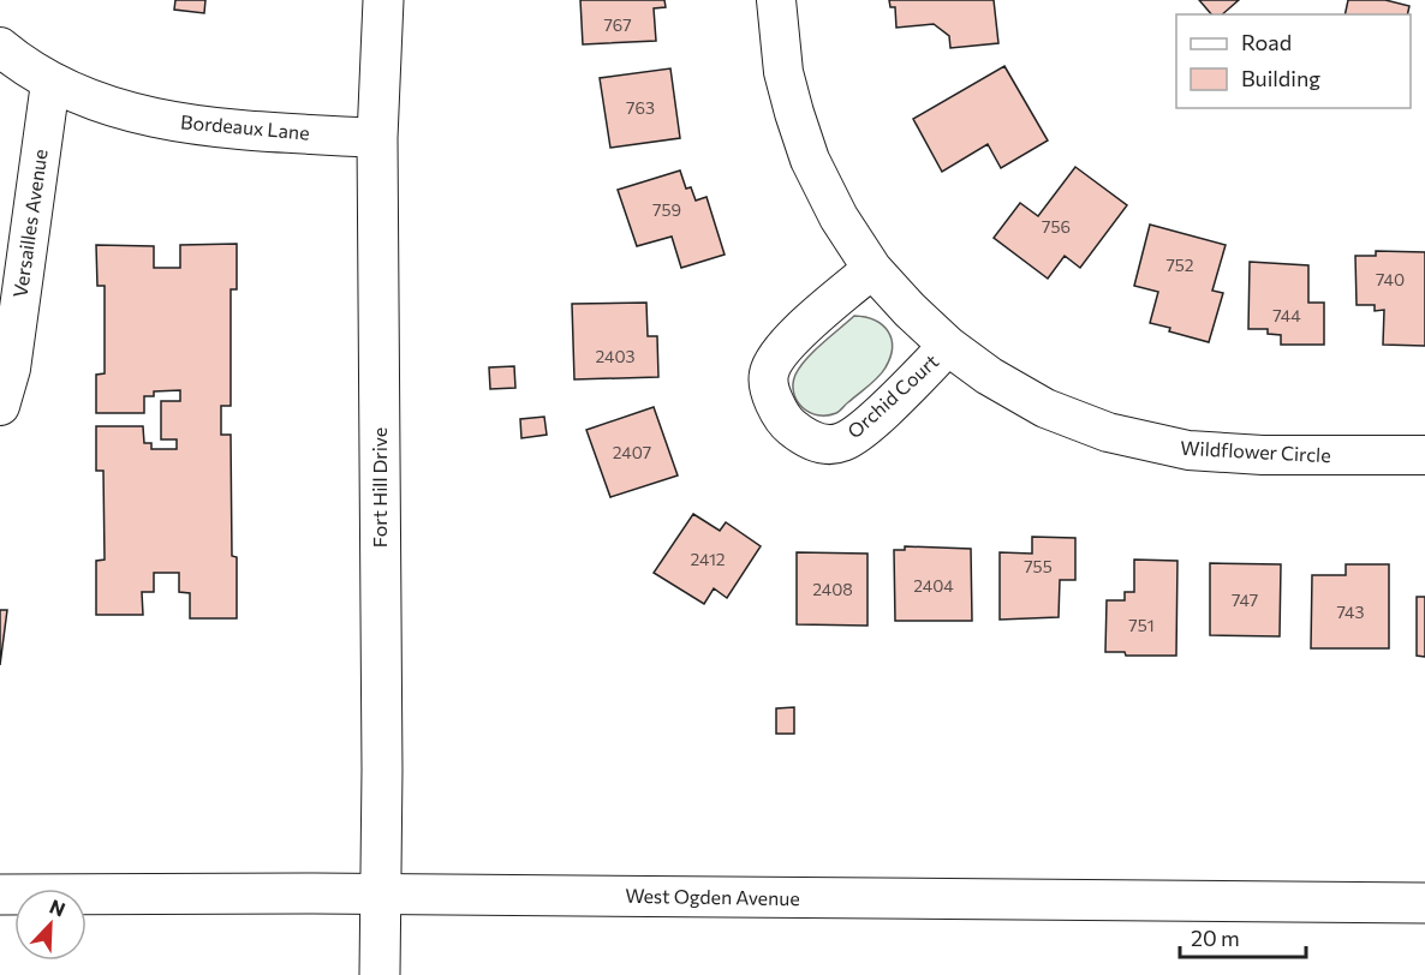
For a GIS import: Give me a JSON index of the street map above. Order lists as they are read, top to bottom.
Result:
{
  "streets": {
    "main road": ["Fort Hill Drive", "West Ogden Avenue"],
    "street": [
      "Bordeaux Lane",
      "Versailles Avenue",
      "Orchid Court",
      "Wildflower Circle"
    ]
  },
  "crossings": [
    ["Bordeaux Lane", "Versailles Avenue"],
    ["Bordeaux Lane", "Fort Hill Drive"],
    ["Orchid Court", "Wildflower Circle"],
    ["Fort Hill Drive", "West Ogden Avenue"]
  ],
  "house_numbers": [
    "767",
    "763",
    "759",
    "756",
    "752",
    "740",
    "744",
    "2403",
    "2407",
    "2412",
    "755",
    "2404",
    "2408",
    "747",
    "743",
    "751"
  ],
  "legend": ["Road", "Building"],
  "scale_bar": "20 m",
  "north": "top right"
}
